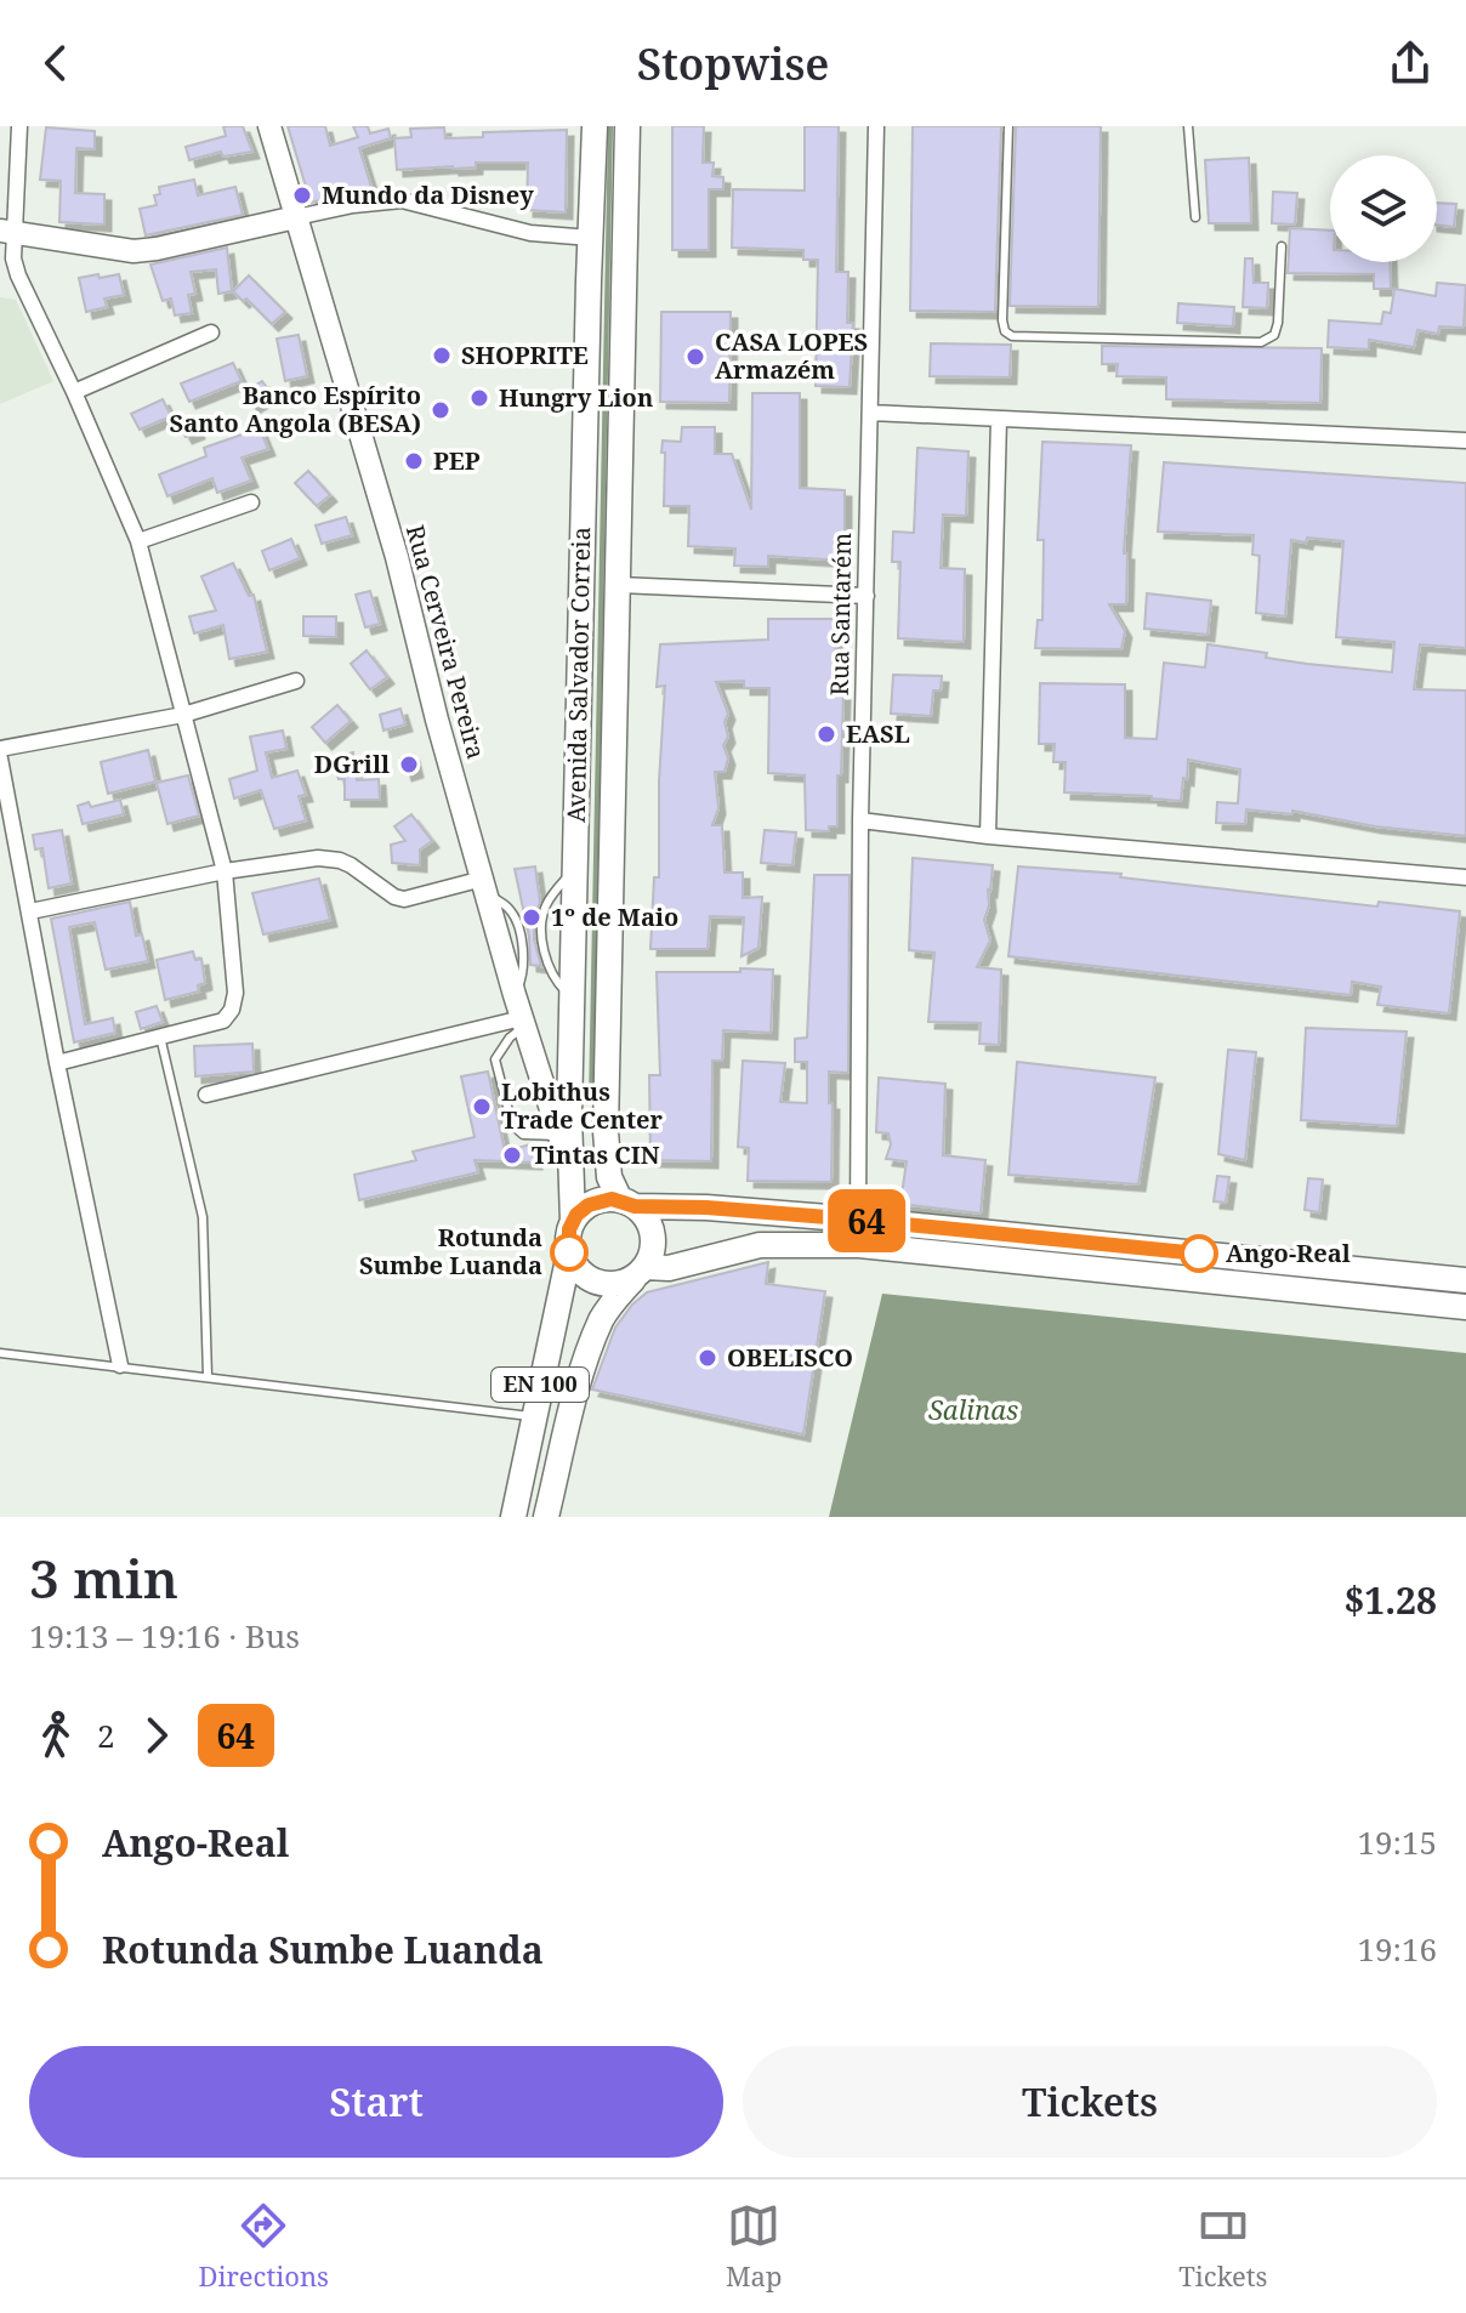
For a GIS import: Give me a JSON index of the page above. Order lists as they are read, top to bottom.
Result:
{
  "streets": {
    "main road": ["Rua Cerveira Pereira", "Avenida Salvador Correia", "EN 100"],
    "street": ["Rua Santarém"]
  },
  "crossings": [
    ["Rua Cerveira Pereira", "Avenida Salvador Correia"],
    ["Avenida Salvador Correia", "EN 100"]
  ],
  "water": ["Salinas"],
  "places": [
    "Mundo da Disney",
    "SHOPRITE",
    "CASA LOPES Armazém",
    "Hungry Lion",
    "Banco Espírito Santo Angola (BESA)",
    "PEP",
    "EASL",
    "DGrill",
    "1º de Maio",
    "Lobithus Trade Center",
    "Tintas CIN",
    "Rotunda Sumbe Luanda",
    "Ango-Real",
    "OBELISCO"
  ],
  "lines": ["bus line 64"],
  "page": {
    "header": "Stopwise",
    "on_map": "64",
    "heading": ["3 min", "19:13 – 19:16 · Bus", "$1.28"],
    "legs": ["2", "64"],
    "list": [
      {
        "name": "Ango-Real",
        "value": "19:15"
      },
      {
        "name": "Rotunda Sumbe Luanda",
        "value": "19:16"
      }
    ],
    "buttons": ["Start", "Tickets"],
    "tabs": ["Directions", "Map", "Tickets"]
  }
}
